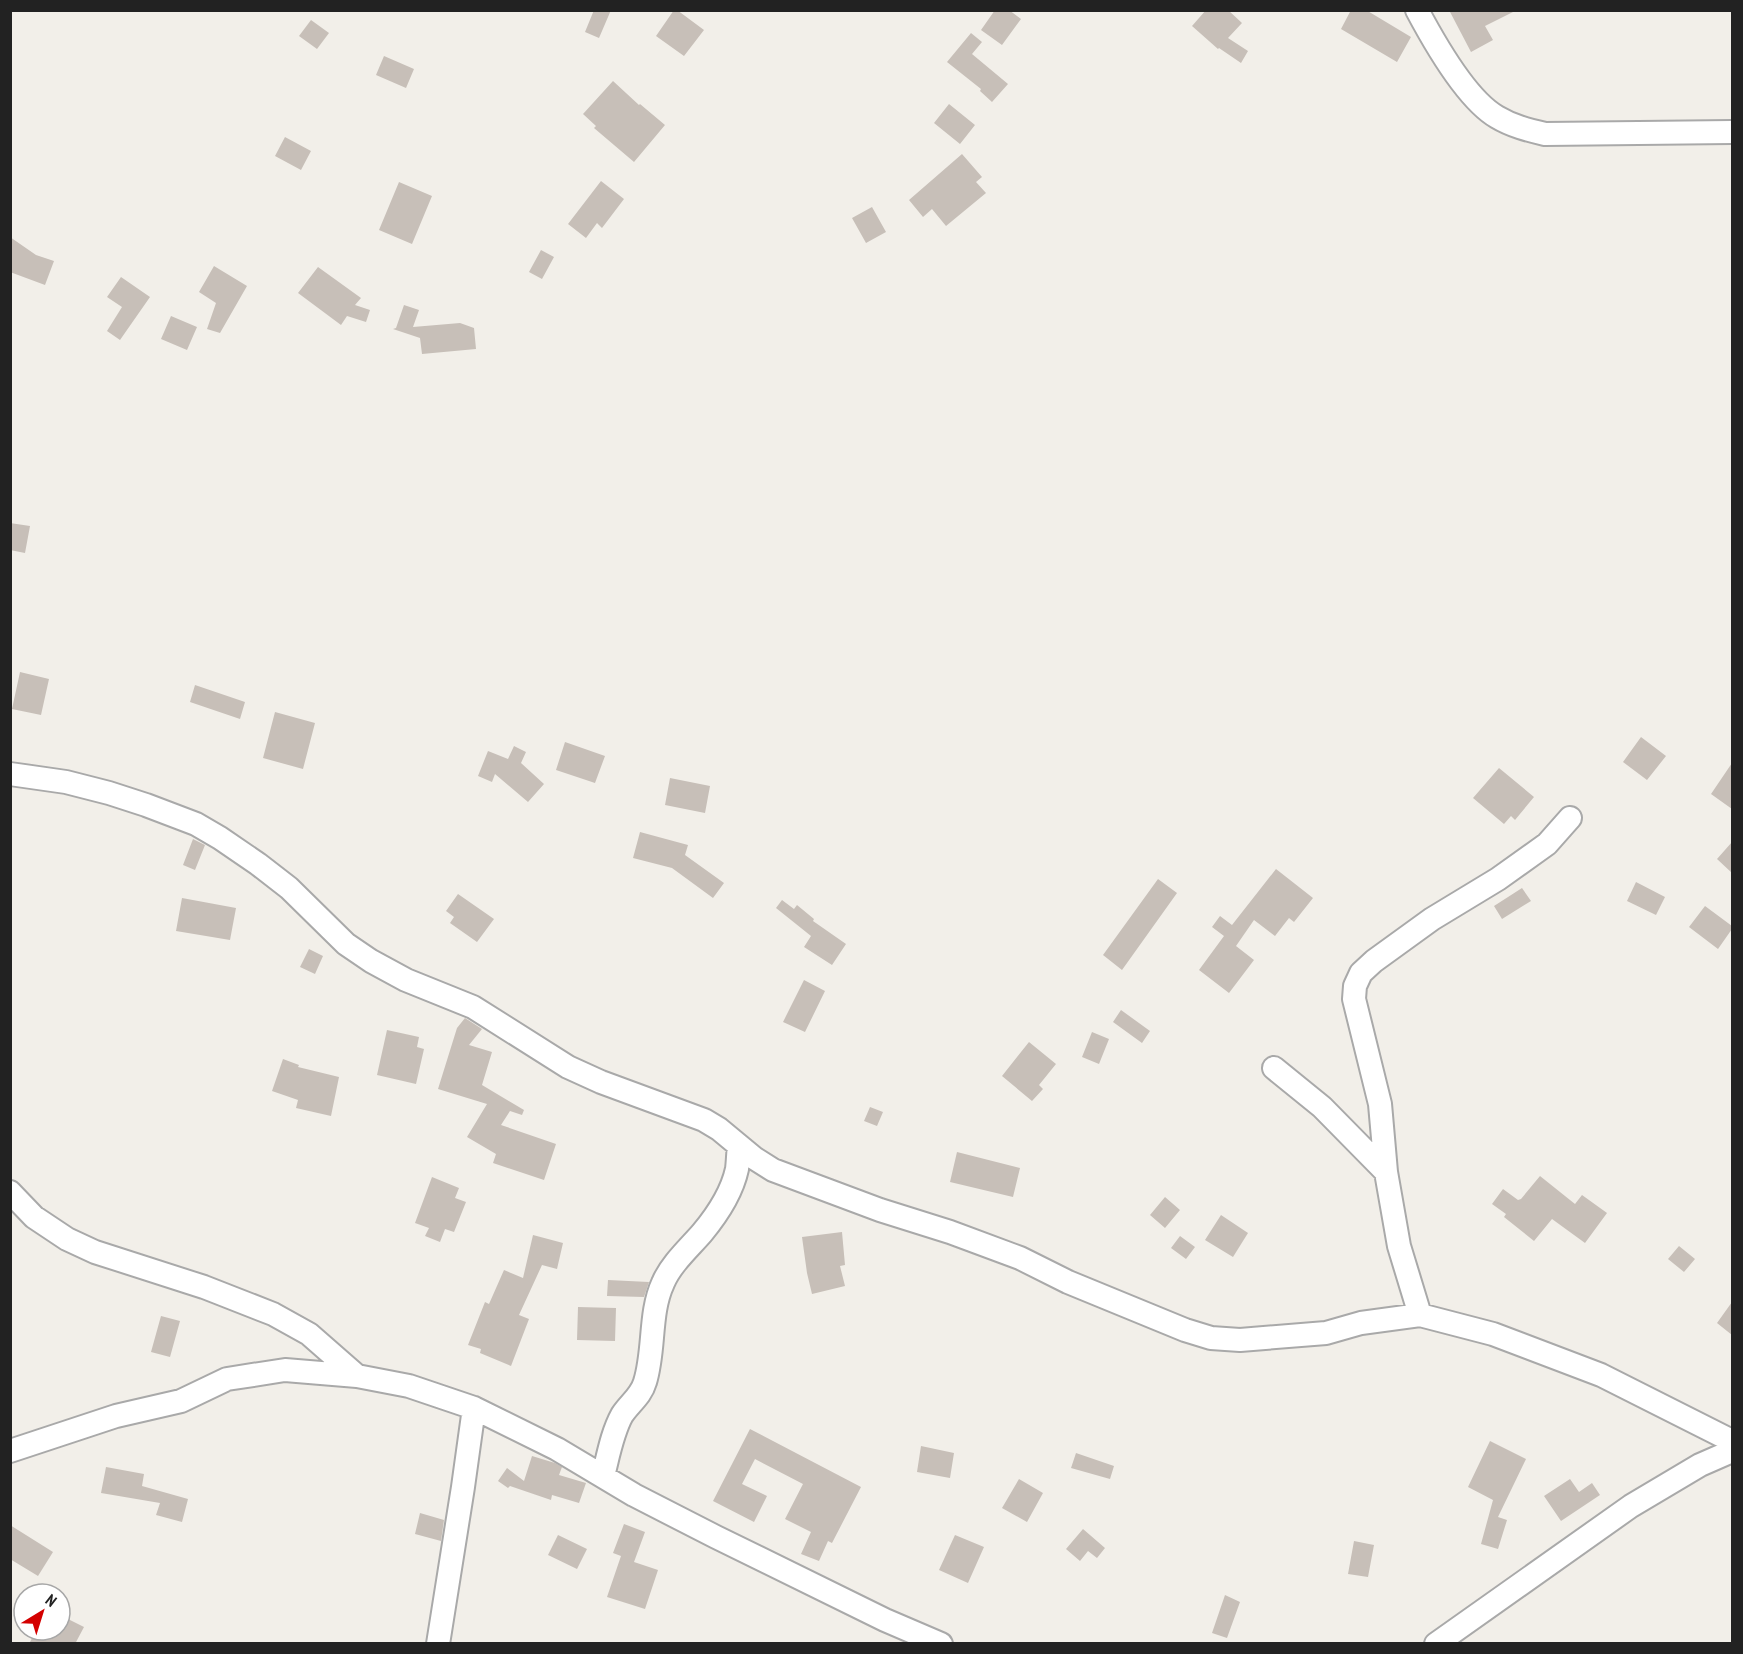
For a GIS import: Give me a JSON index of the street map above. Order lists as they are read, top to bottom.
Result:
{
  "north": "top right"
}
